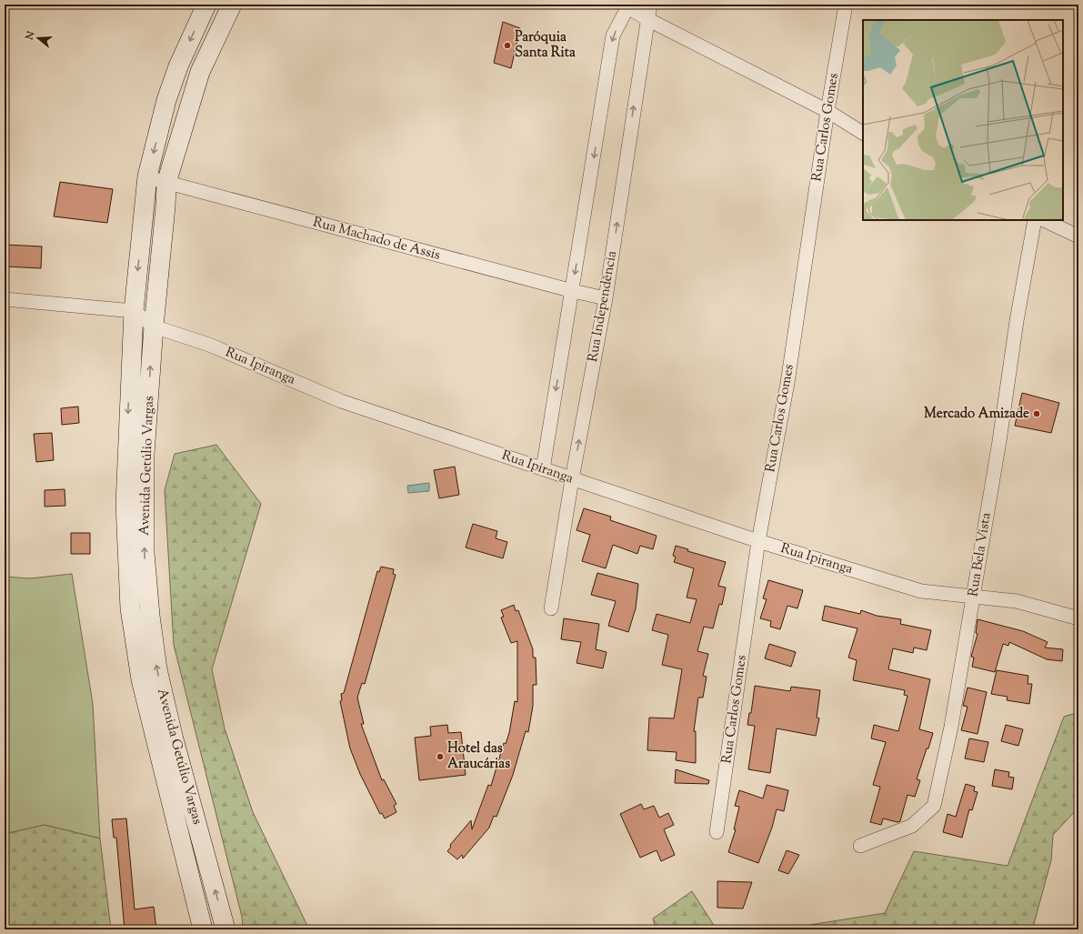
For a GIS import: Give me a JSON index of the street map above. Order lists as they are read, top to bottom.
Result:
{
  "streets": {
    "main road": ["Avenida Getúlio Vargas"],
    "street": [
      "Rua Carlos Gomes",
      "Rua Machado de Assis",
      "Rua Independência",
      "Rua Ipiranga",
      "Rua Bela Vista"
    ]
  },
  "crossings": [
    ["Rua Carlos Gomes", "Rua Ipiranga"],
    ["Rua Machado de Assis", "Rua Independência"],
    ["Rua Machado de Assis", "Avenida Getúlio Vargas"],
    ["Rua Independência", "Rua Ipiranga"],
    ["Rua Ipiranga", "Avenida Getúlio Vargas"],
    ["Rua Ipiranga", "Rua Bela Vista"]
  ],
  "places": ["Paróquia Santa Rita", "Mercado Amizade", "Hotel das Araucárias"],
  "north": "left"
}
